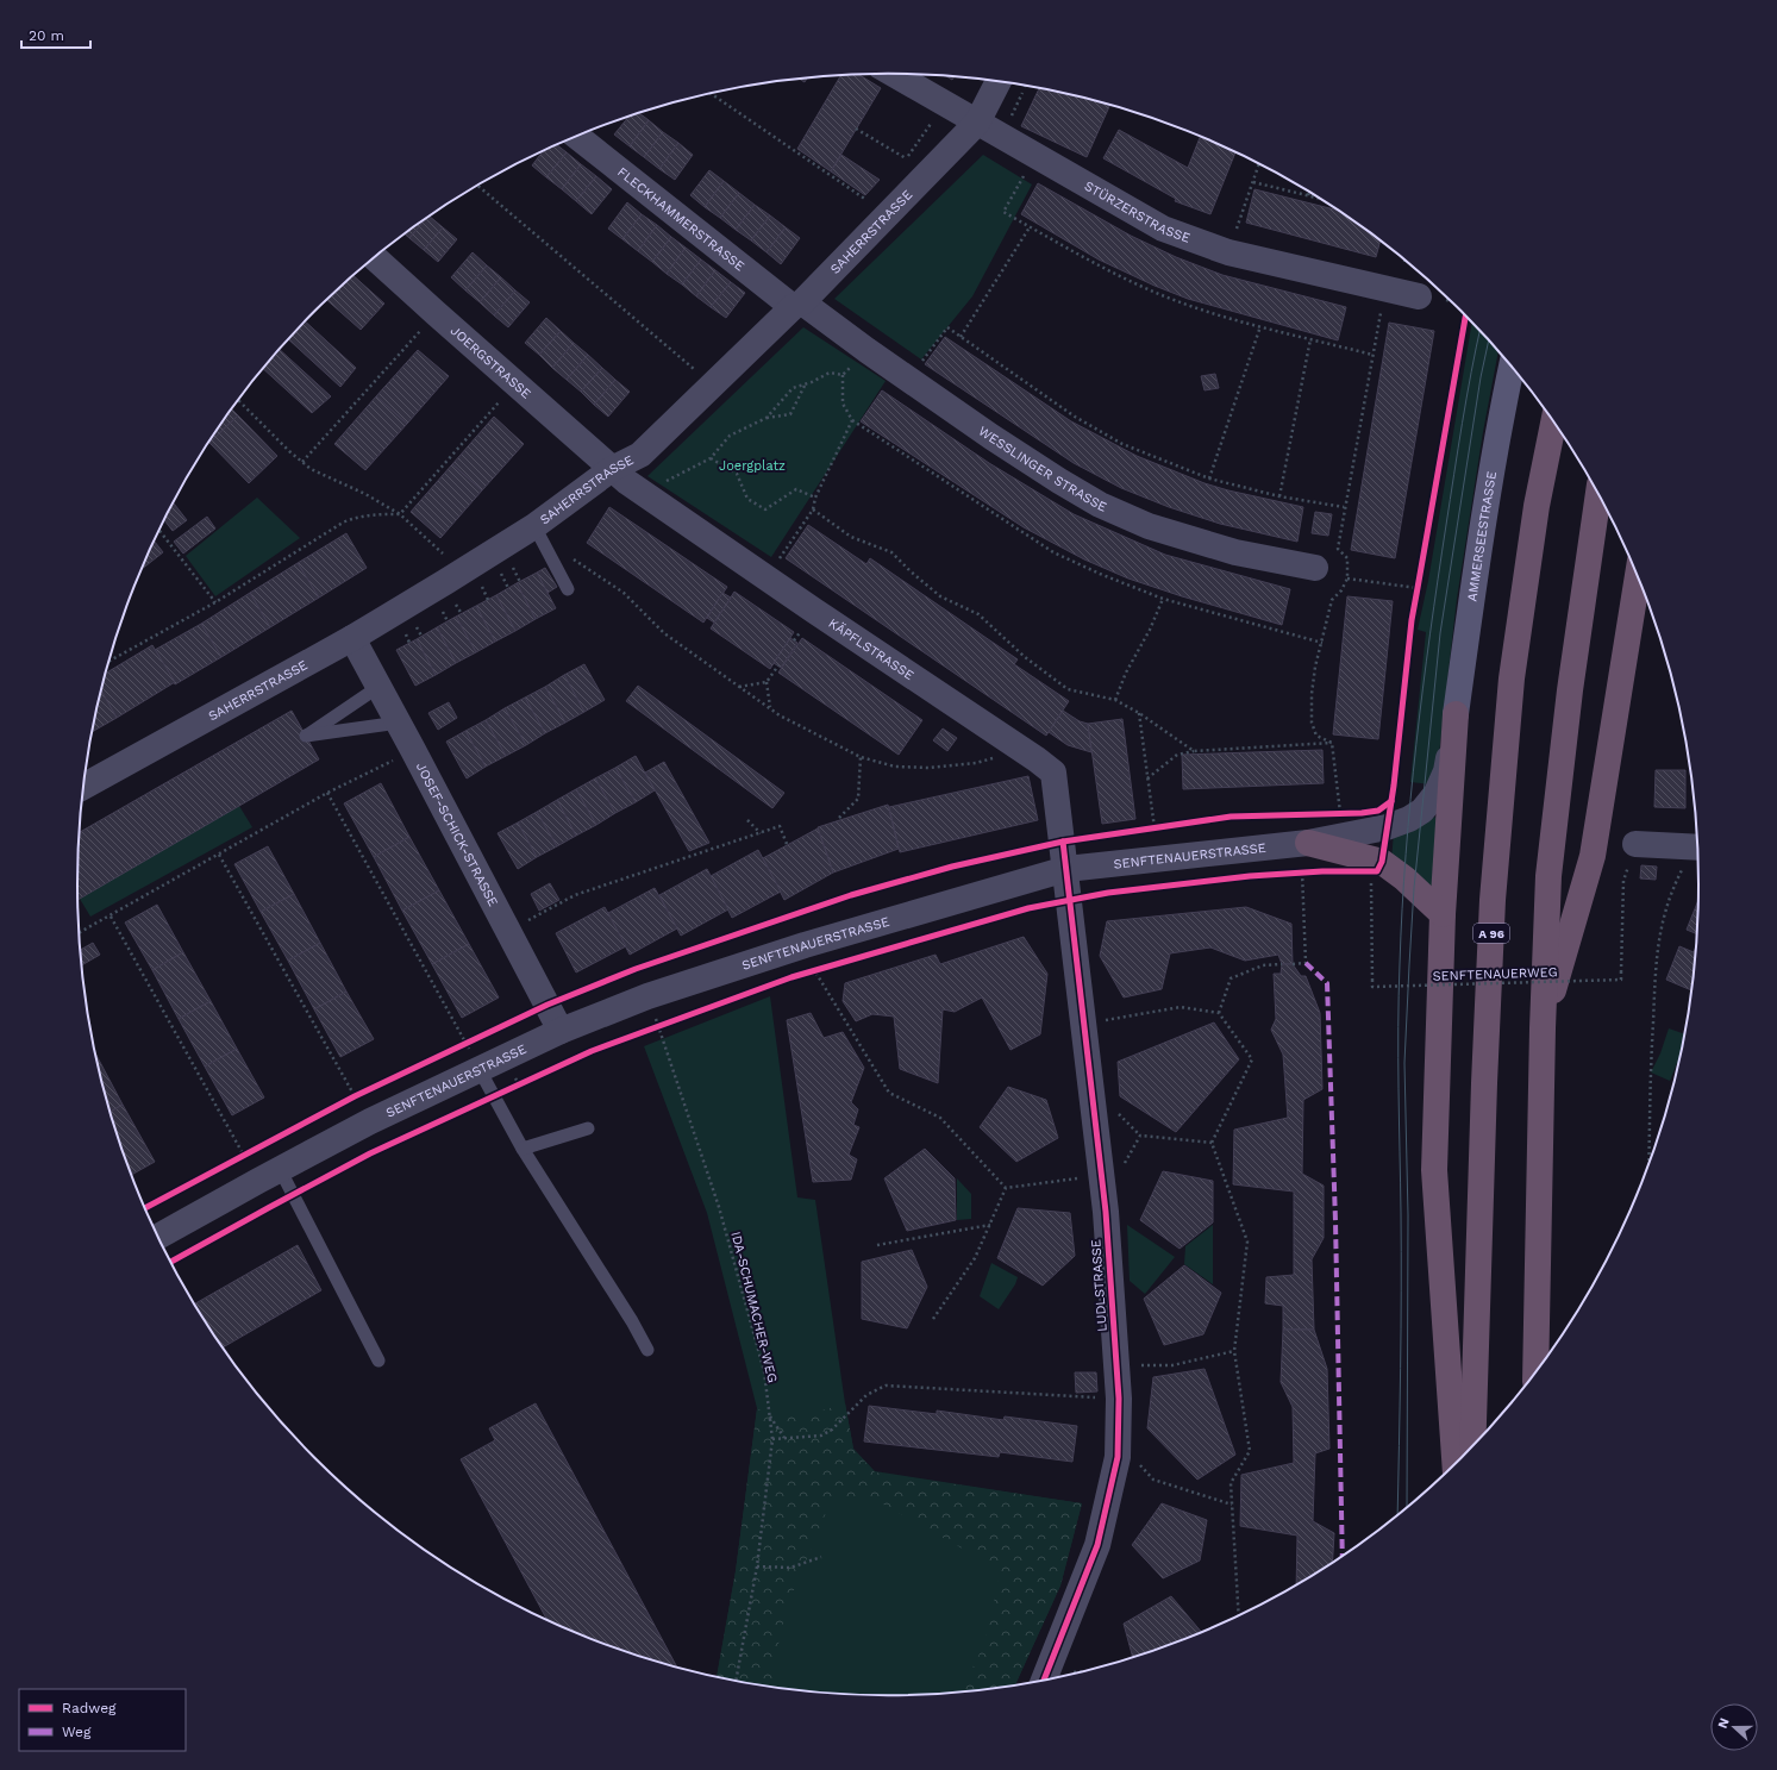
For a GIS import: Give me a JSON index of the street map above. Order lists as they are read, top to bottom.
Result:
{
  "streets": {
    "highway": ["A 96"],
    "main road": ["AMMERSEESTRASSE"],
    "street": [
      "STÜRZERSTRASSE",
      "FLECKHAMMERSTRASSE",
      "SAHERRSTRASSE",
      "JOERGSTRASSE",
      "WESSLINGER STRASSE",
      "KÄPFLSTRASSE",
      "JOSEF-SCHICK-STRASSE",
      "SENFTENAUERSTRASSE",
      "LUDLSTRASSE"
    ],
    "path": ["SENFTENAUERWEG", "IDA-SCHUMACHER-WEG"]
  },
  "crossings": [
    ["STÜRZERSTRASSE", "SAHERRSTRASSE"],
    ["FLECKHAMMERSTRASSE", "SAHERRSTRASSE"],
    ["FLECKHAMMERSTRASSE", "WESSLINGER STRASSE"],
    ["SAHERRSTRASSE", "JOERGSTRASSE"],
    ["SAHERRSTRASSE", "WESSLINGER STRASSE"],
    ["SAHERRSTRASSE", "KÄPFLSTRASSE"],
    ["SAHERRSTRASSE", "JOSEF-SCHICK-STRASSE"],
    ["JOERGSTRASSE", "KÄPFLSTRASSE"],
    ["AMMERSEESTRASSE", "SENFTENAUERSTRASSE"],
    ["KÄPFLSTRASSE", "SENFTENAUERSTRASSE"],
    ["KÄPFLSTRASSE", "LUDLSTRASSE"],
    ["JOSEF-SCHICK-STRASSE", "SENFTENAUERSTRASSE"],
    ["SENFTENAUERSTRASSE", "LUDLSTRASSE"],
    ["SENFTENAUERSTRASSE", "IDA-SCHUMACHER-WEG"]
  ],
  "parks": ["Joergplatz"],
  "legend": ["Radweg", "Weg"],
  "scale_bar": "20 m",
  "north": "left"
}
